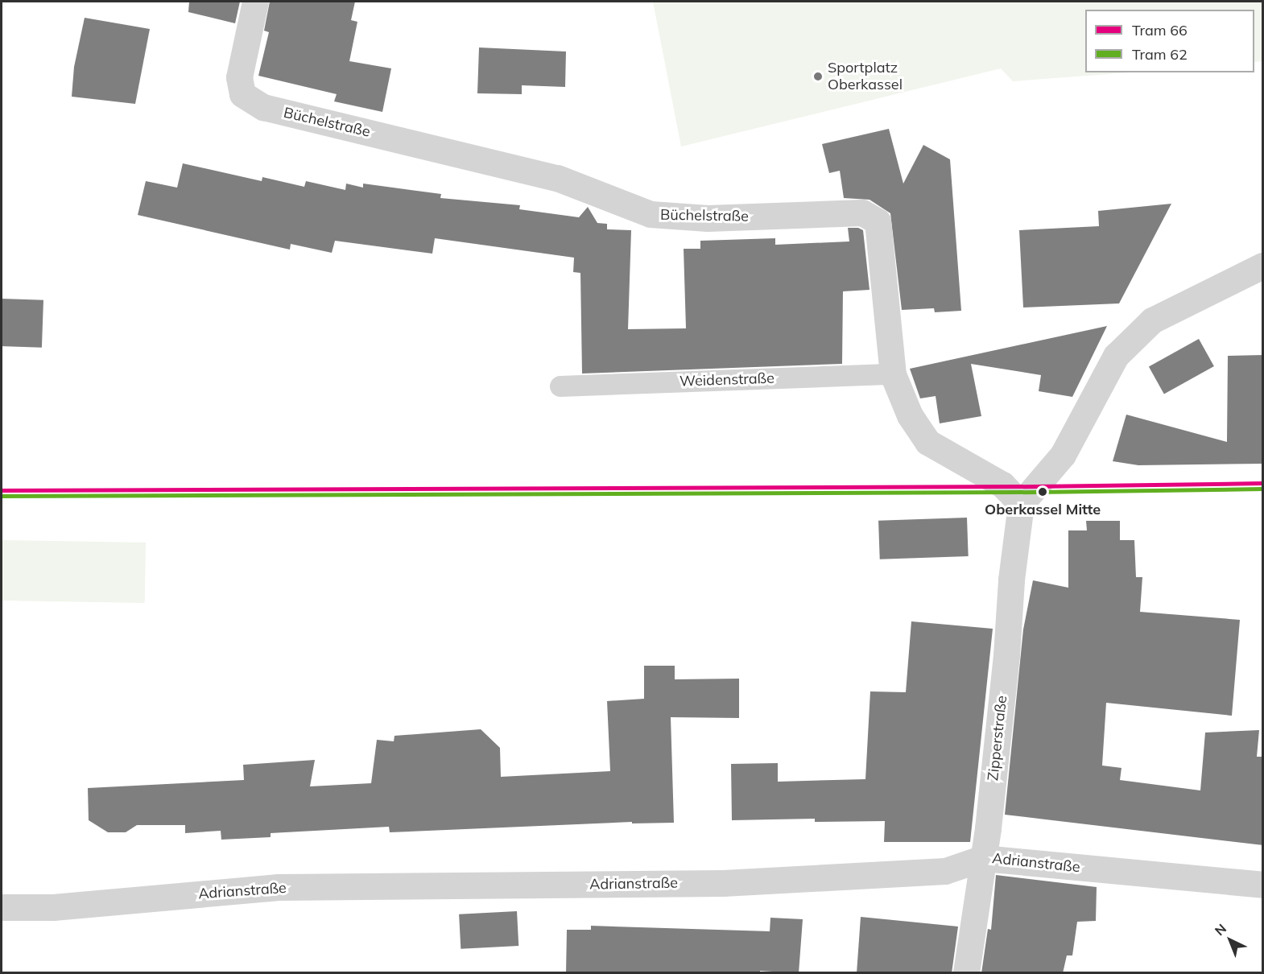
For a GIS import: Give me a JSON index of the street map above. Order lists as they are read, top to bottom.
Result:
{
  "streets": {
    "street": ["Büchelstraße", "Zipperstraße", "Adrianstraße"],
    "lane": ["Weidenstraße"]
  },
  "crossings": [
    ["Büchelstraße", "Weidenstraße"],
    ["Büchelstraße", "Zipperstraße"],
    ["Zipperstraße", "Adrianstraße"]
  ],
  "places": ["Sportplatz Oberkassel", "Oberkassel Mitte"],
  "lines": ["tram line 66", "tram line 62"],
  "legend": ["Tram 66", "Tram 62"],
  "north": "top left"
}
